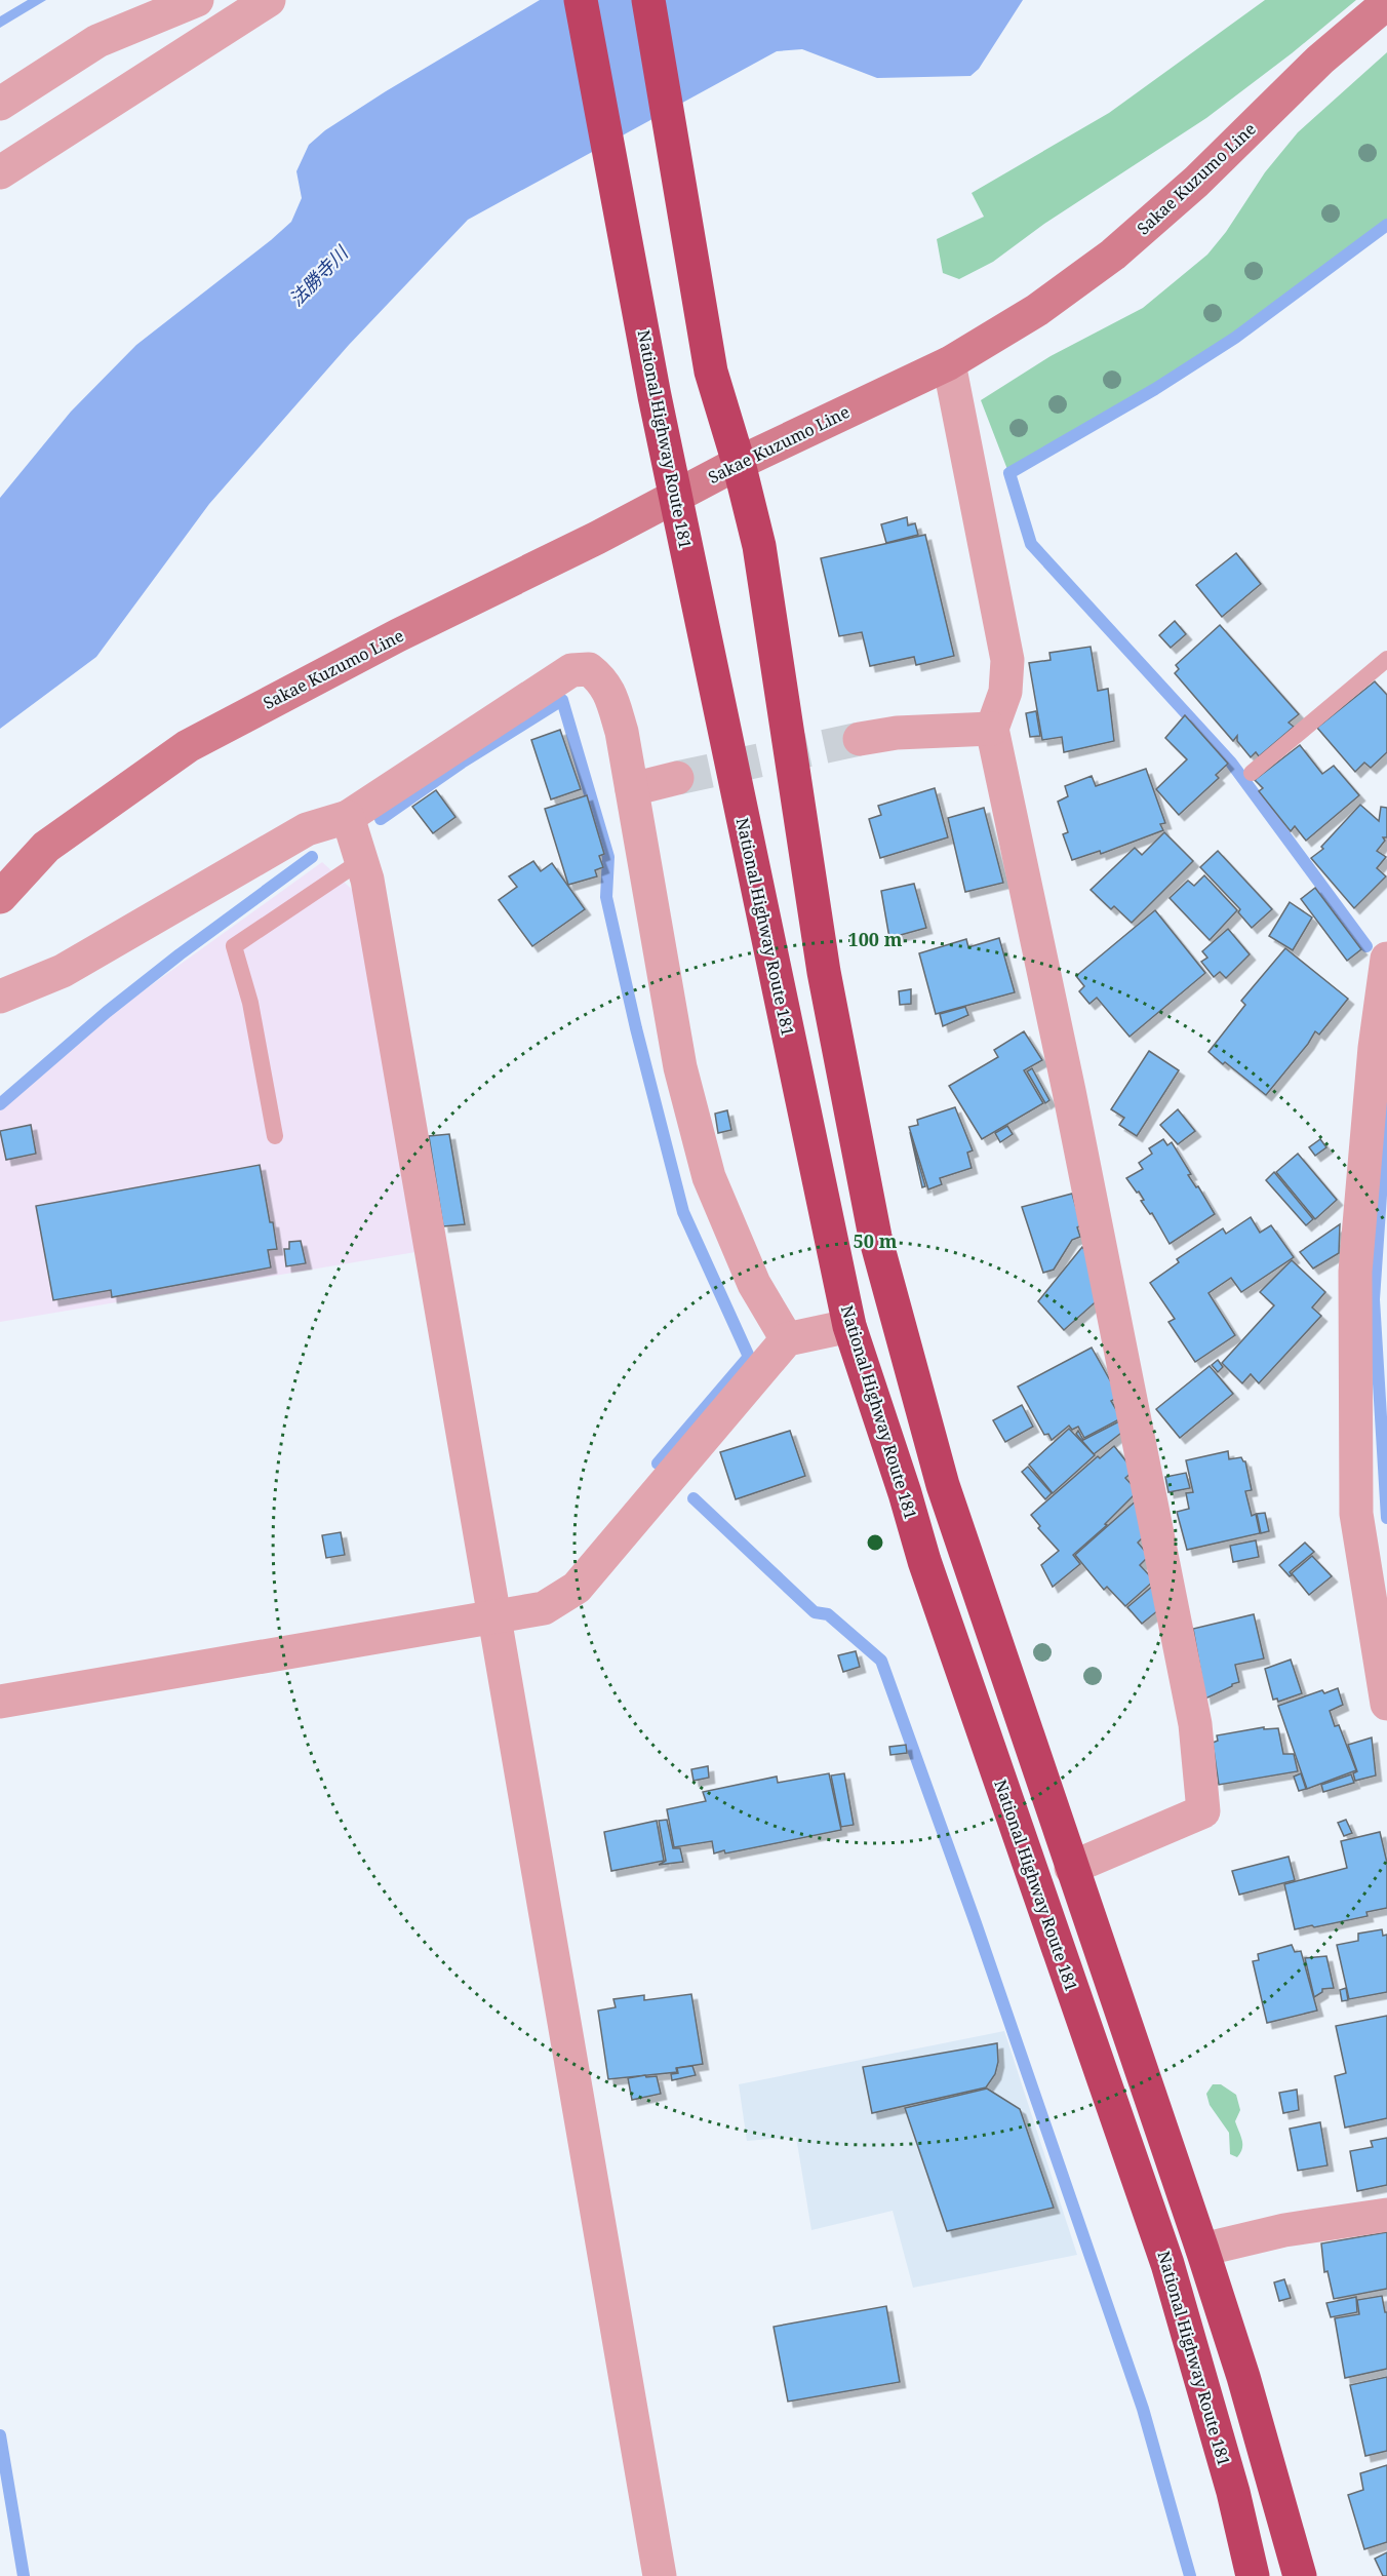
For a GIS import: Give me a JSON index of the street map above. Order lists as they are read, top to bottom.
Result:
{
  "streets": {
    "highway": ["National Highway Route 181"],
    "main road": ["Sakae Kuzumo Line"]
  },
  "crossings": [
    ["Sakae Kuzumo Line", "National Highway Route 181"]
  ],
  "water": ["法勝寺川"],
  "rings": ["100 m", "50 m"]
}
